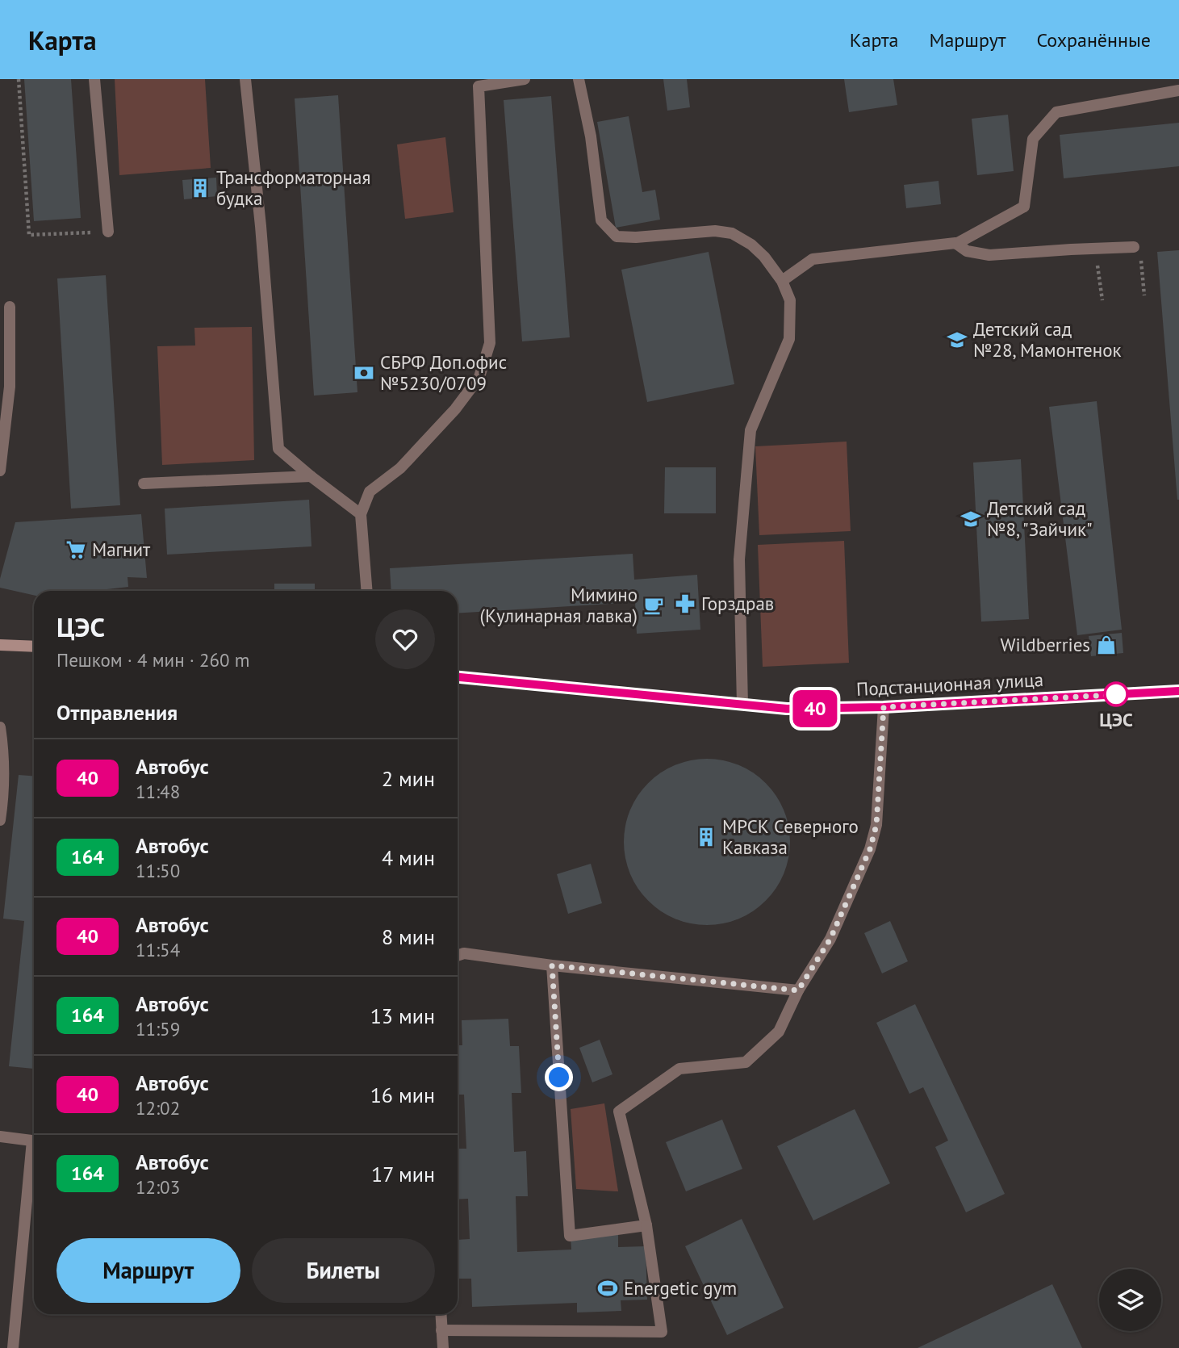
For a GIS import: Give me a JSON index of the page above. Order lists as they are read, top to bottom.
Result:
{
  "streets": {
    "street": ["Подстанционная улица"]
  },
  "places": {
    "building": ["Трансформаторная будка", "МРСК Северного Кавказа"],
    "school or university": ["Детский сад №28, Мамонтенок", "Детский сад №8, \"Зайчик\""],
    "bank": ["СБРФ Доп.офис №5230/0709"],
    "supermarket": ["Магнит"],
    "pharmacy": ["Горздрав"],
    "cafe": ["Мимино (Кулинарная лавка)"],
    "shop": ["Wildberries"],
    "other": ["ЦЭС"],
    "sports": ["Energetic gym"]
  },
  "lines": ["bus line 40"],
  "page": {
    "header": "Карта",
    "nav": ["Карта", "Маршрут", "Сохранённые"],
    "on_map": "40",
    "heading": [
      ["ЦЭС", "Пешком · 4 мин · 260 m"],
      "Отправления"
    ],
    "list": [
      {
        "mark": "40",
        "name": "Автобус",
        "note": "11:48",
        "value": "2 мин"
      },
      {
        "mark": "164",
        "name": "Автобус",
        "note": "11:50",
        "value": "4 мин"
      },
      {
        "mark": "40",
        "name": "Автобус",
        "note": "11:54",
        "value": "8 мин"
      },
      {
        "mark": "164",
        "name": "Автобус",
        "note": "11:59",
        "value": "13 мин"
      },
      {
        "mark": "40",
        "name": "Автобус",
        "note": "12:02",
        "value": "16 мин"
      },
      {
        "mark": "164",
        "name": "Автобус",
        "note": "12:03",
        "value": "17 мин"
      }
    ],
    "buttons": ["Маршрут", "Билеты"]
  }
}
